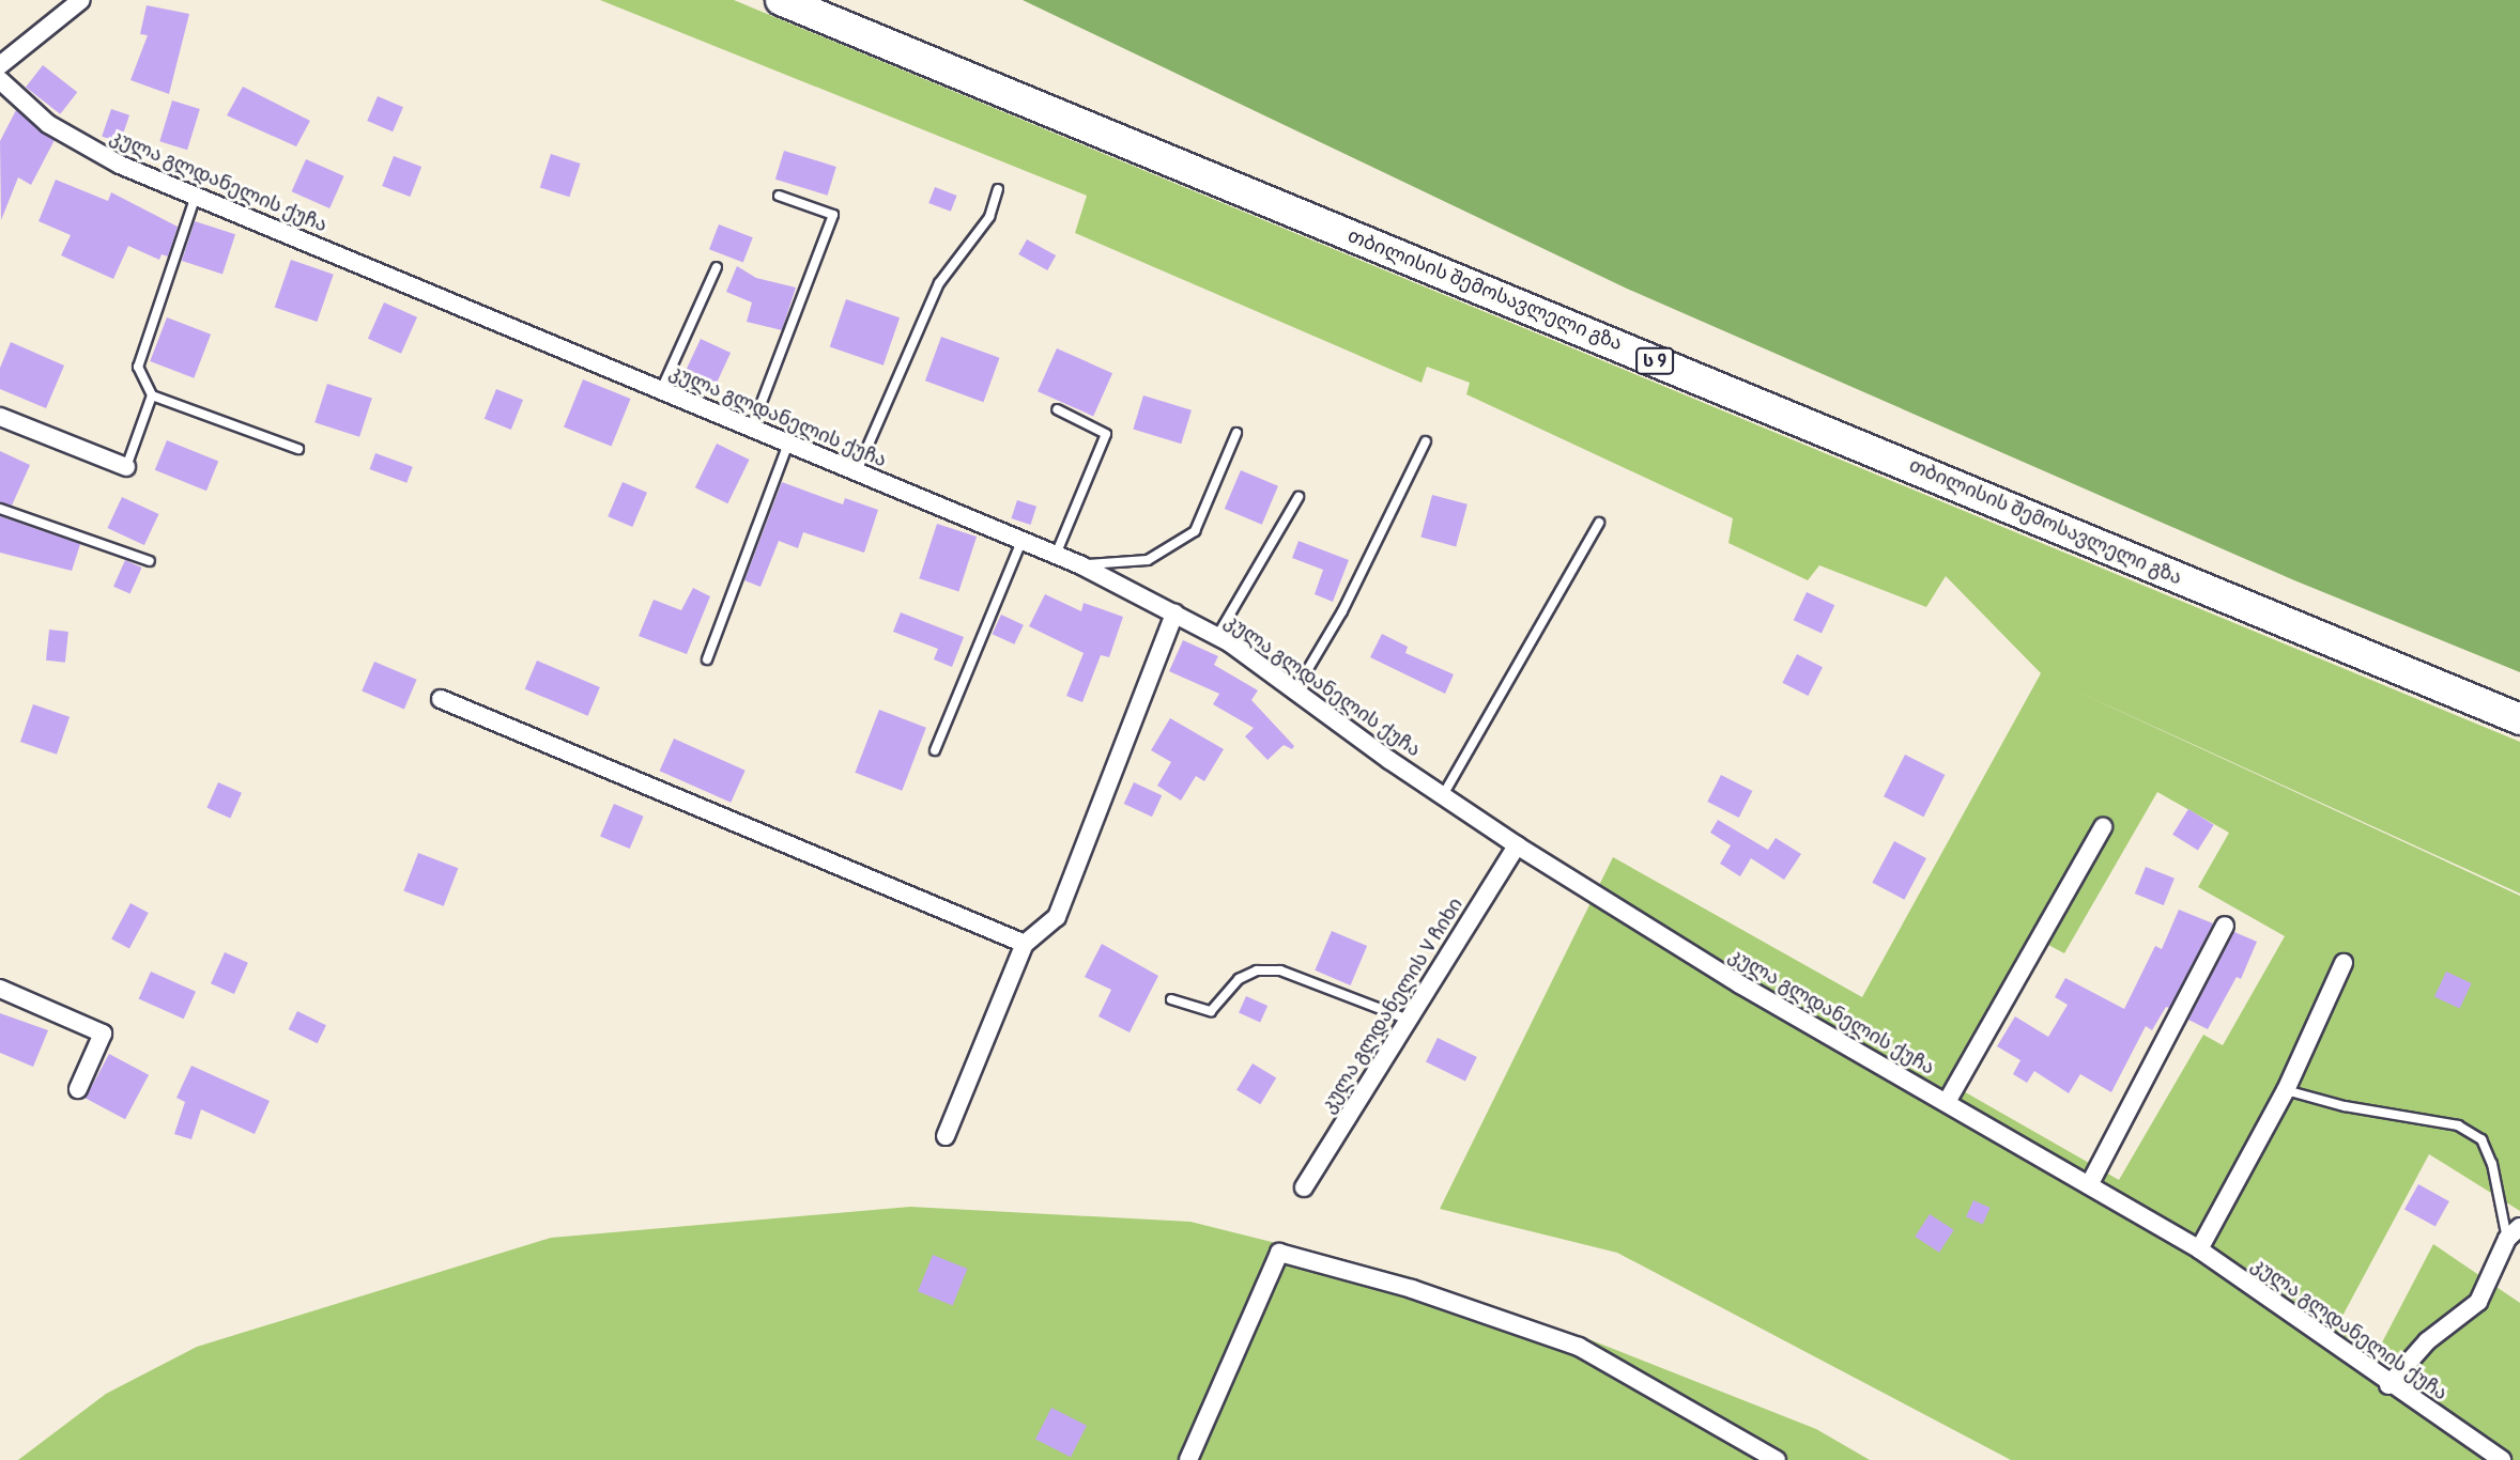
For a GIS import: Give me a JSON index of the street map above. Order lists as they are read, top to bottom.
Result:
{
  "streets": {
    "highway": ["თბილისის შემოსავლელი გზა", "ს 9"],
    "street": ["კულა გლდანელის ქუჩა", "კულა გლდანელის V ჩიხი"]
  },
  "crossings": [
    ["კულა გლდანელის ქუჩა", "კულა გლდანელის V ჩიხი"]
  ]
}
